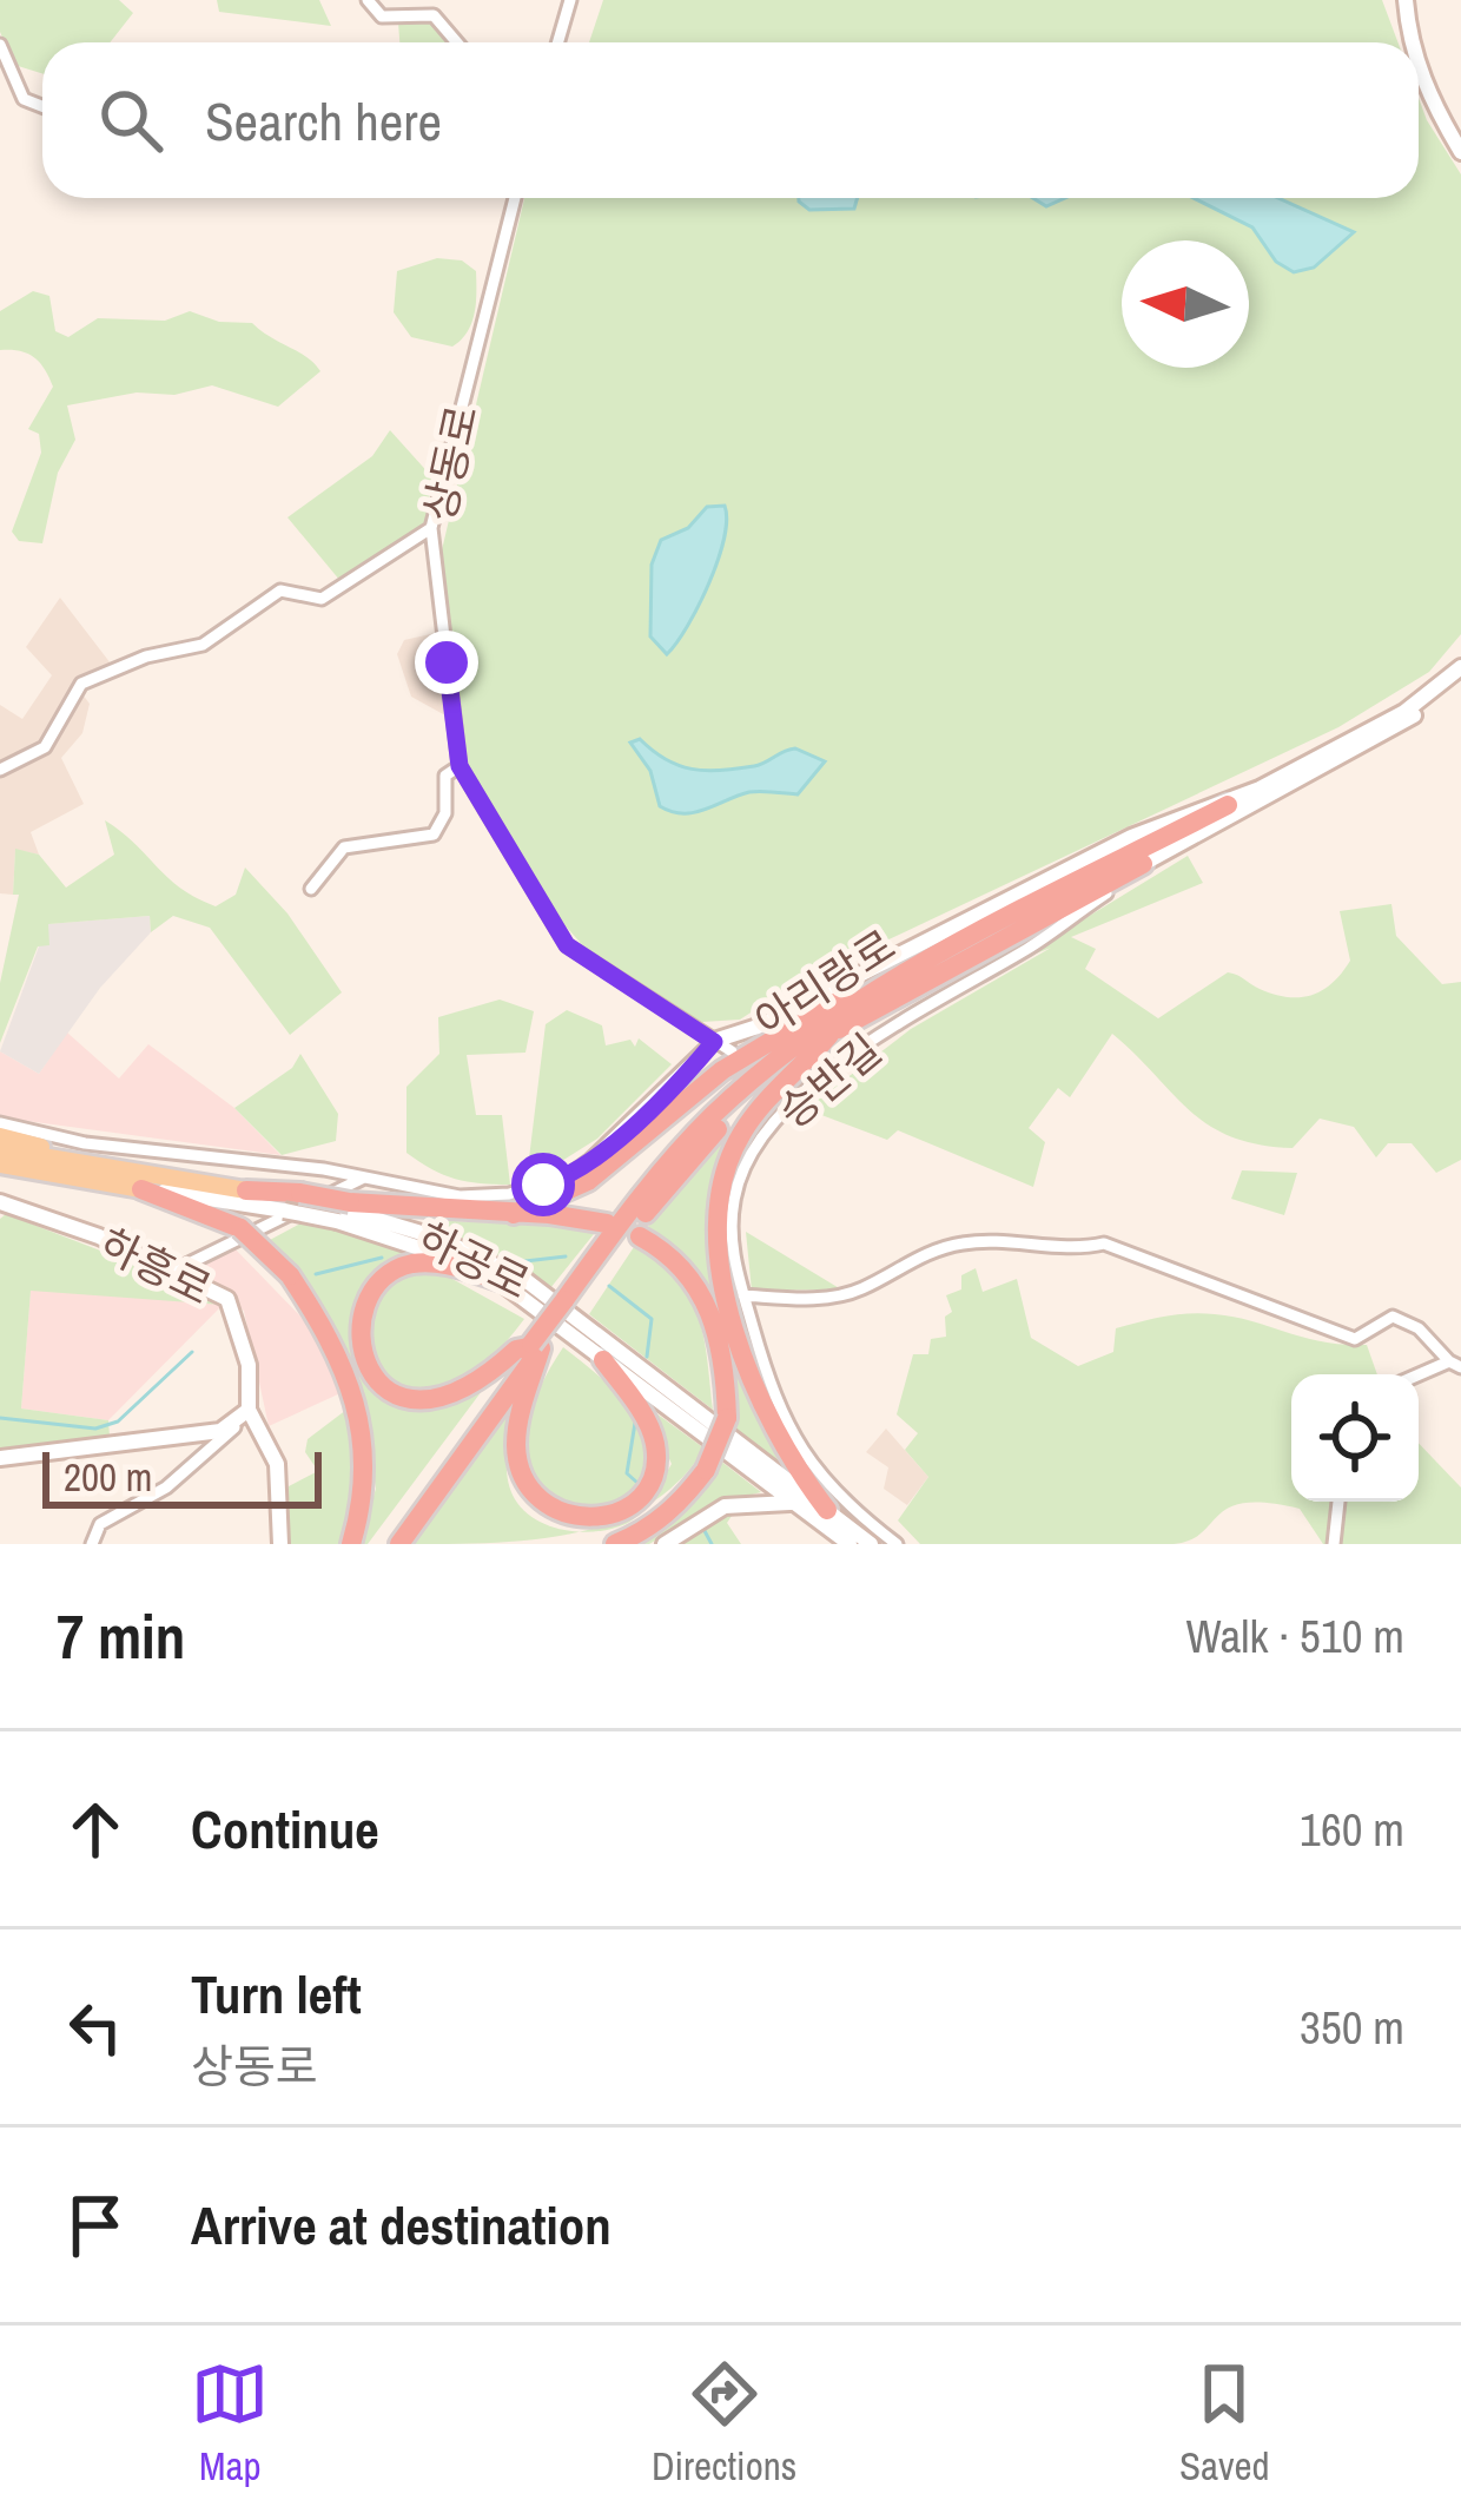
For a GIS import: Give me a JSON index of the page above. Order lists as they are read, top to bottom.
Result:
{
  "streets": {
    "highway": ["아리랑로"],
    "street": [
      "상동로",
      "승반길",
      "하공로",
      "하흥로"
    ]
  },
  "crossings": [
    ["아리랑로", "승반길"]
  ],
  "scale_bar": "200 m",
  "north": "left",
  "page": {
    "search": "Search here",
    "scale": "200 m",
    "heading": ["7 min", "Walk · 510 m"],
    "list": [
      ["Continue", "160 m"],
      ["Turn left", "상동로", "350 m"],
      "Arrive at destination"
    ],
    "nav": ["Map", "Directions", "Saved"]
  }
}
